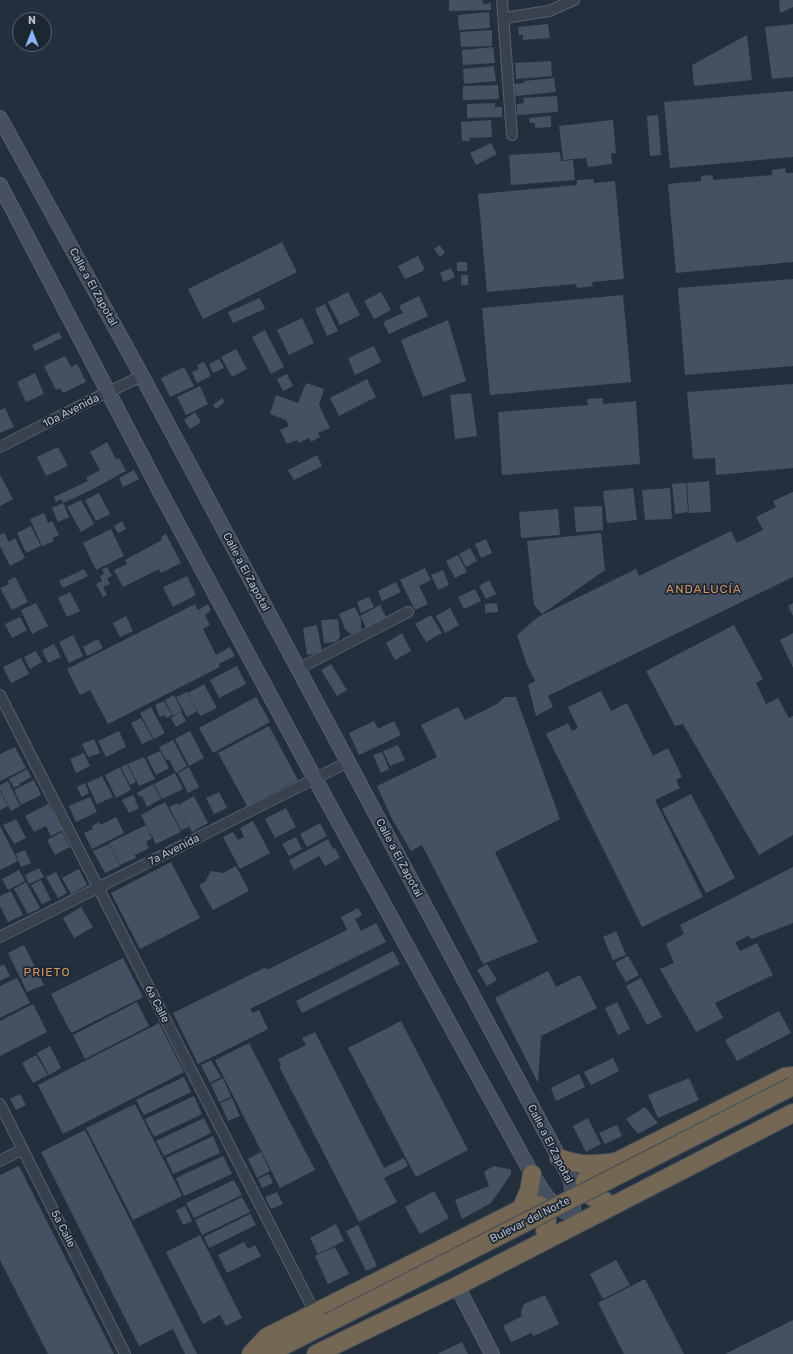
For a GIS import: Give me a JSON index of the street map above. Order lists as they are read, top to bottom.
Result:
{
  "streets": {
    "highway": ["Bulevar del Norte"],
    "street": [
      "Calle a El Zapotal",
      "10a Avenida",
      "7a Avenida",
      "6a Calle",
      "5a Calle"
    ]
  },
  "crossings": [
    ["Calle a El Zapotal", "10a Avenida"],
    ["Calle a El Zapotal", "7a Avenida"],
    ["7a Avenida", "6a Calle"],
    ["6a Calle", "Bulevar del Norte"]
  ],
  "districts": ["ANDALUCÍA", "PRIETO"],
  "north": "top"
}
